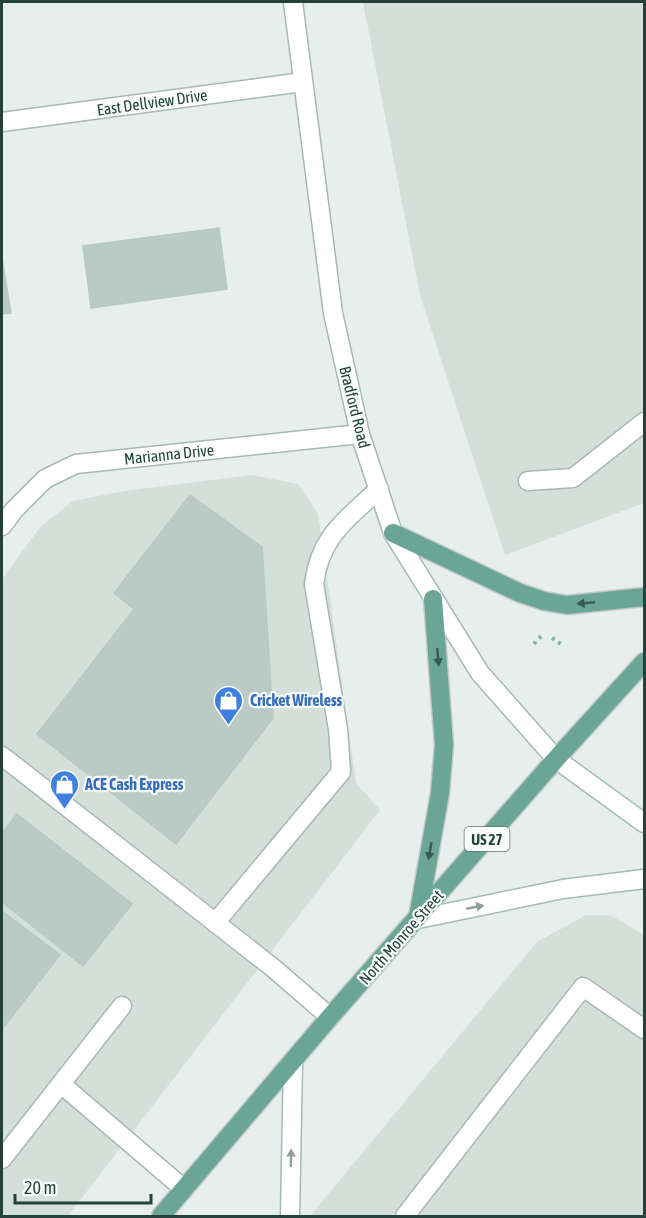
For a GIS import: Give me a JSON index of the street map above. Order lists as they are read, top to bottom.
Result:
{
  "streets": {
    "main road": ["US 27", "North Monroe Street"],
    "street": ["East Dellview Drive", "Bradford Road", "Marianna Drive"]
  },
  "crossings": [
    ["East Dellview Drive", "Bradford Road"],
    ["Bradford Road", "Marianna Drive"],
    ["Bradford Road", "North Monroe Street"]
  ],
  "places": {
    "shop": ["Cricket Wireless", "ACE Cash Express"]
  },
  "scale_bar": "20 m"
}
